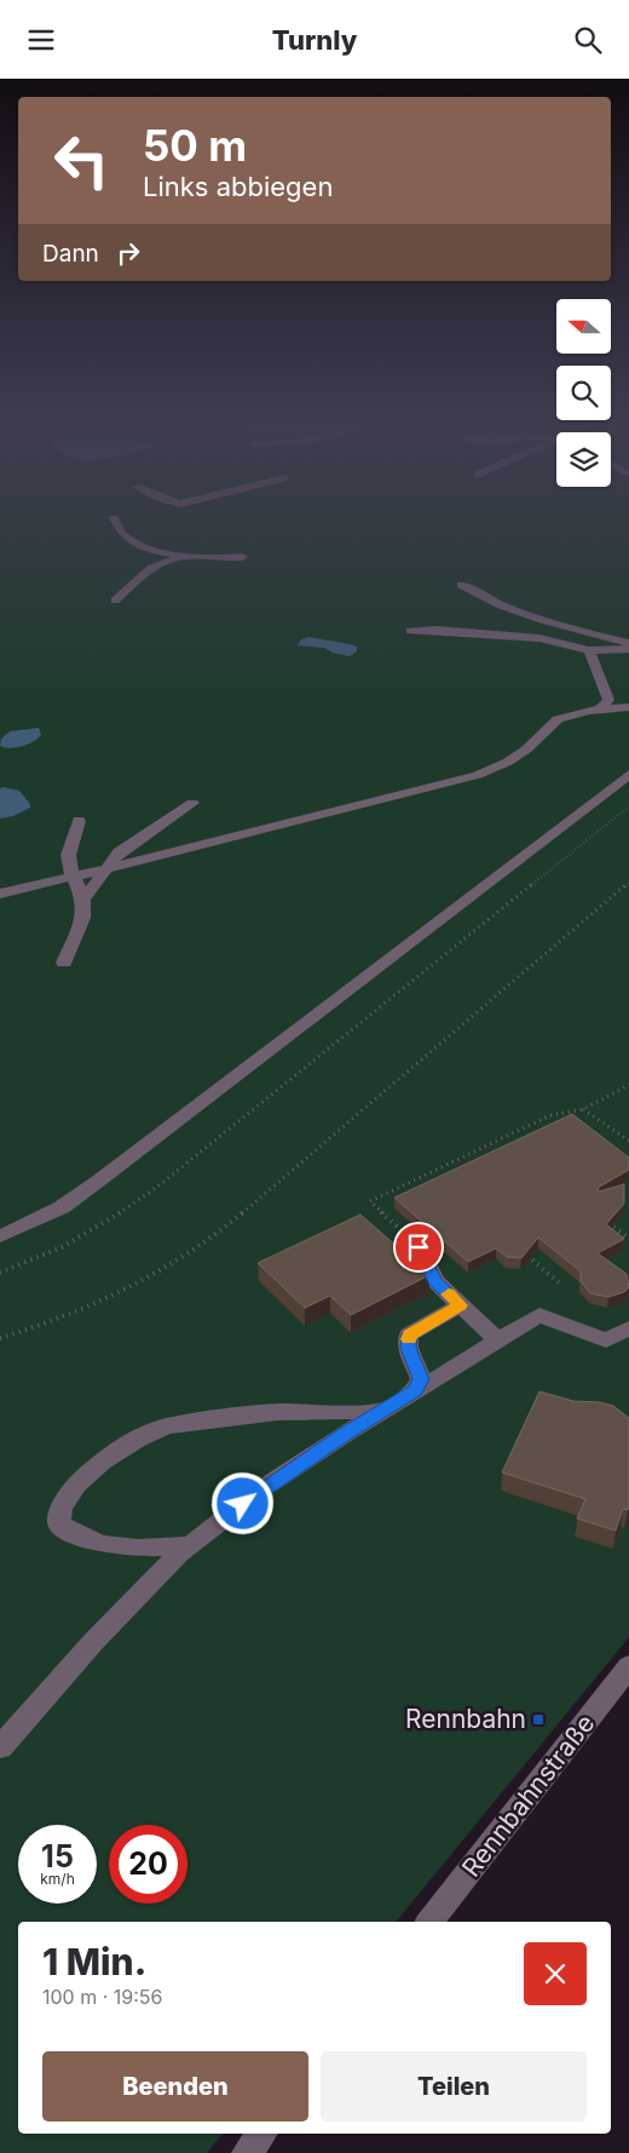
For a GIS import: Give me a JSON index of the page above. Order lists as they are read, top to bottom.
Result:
{
  "streets": {
    "street": ["Rennbahnstraße"]
  },
  "places": {
    "transit": ["Rennbahn"]
  },
  "north": "left",
  "page": {
    "header": "Turnly",
    "turn": ["50 m", "Links abbiegen"],
    "then": "Dann",
    "speed": "15 km/h",
    "limit": "20",
    "heading": ["1 Min.", "100 m · 19:56"],
    "buttons": ["Beenden", "Teilen"]
  }
}
